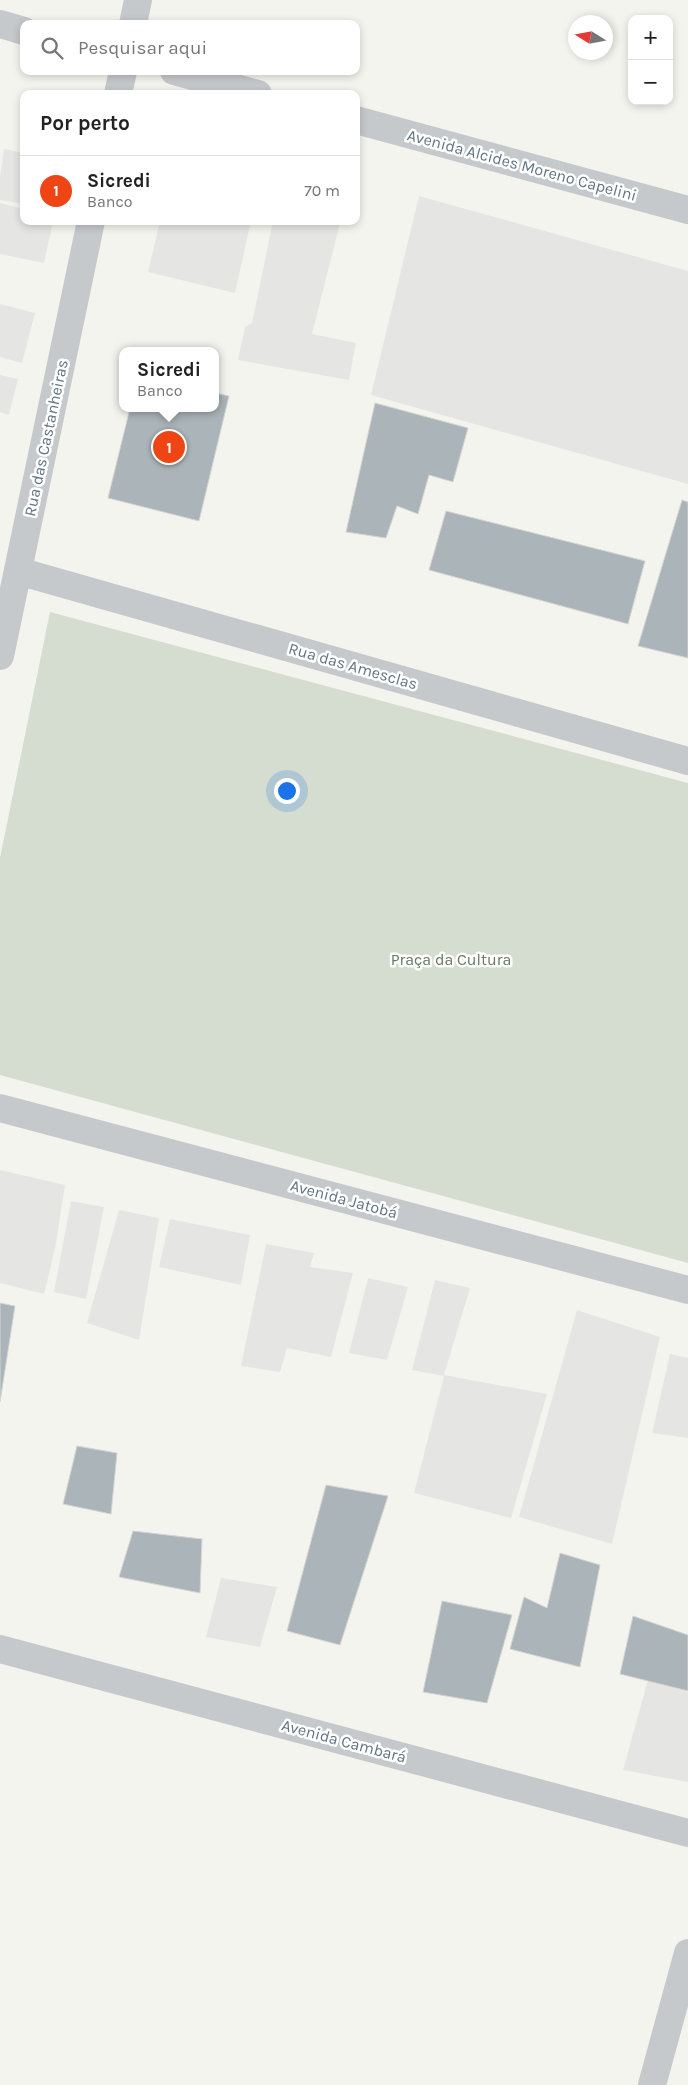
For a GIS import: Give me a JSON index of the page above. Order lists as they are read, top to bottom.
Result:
{
  "streets": {
    "street": [
      "Avenida Alcides Moreno Capelini",
      "Rua das Castanheiras",
      "Rua das Amesclas",
      "Avenida Jatobá",
      "Avenida Cambará"
    ]
  },
  "crossings": [
    ["Rua das Castanheiras", "Rua das Amesclas"]
  ],
  "parks": ["Praça da Cultura"],
  "north": "left",
  "page": {
    "map_buttons": ["+", "−"],
    "search": "Pesquisar aqui",
    "heading": "Por perto",
    "list": [
      {
        "mark": "1",
        "name": "Sicredi",
        "note": "Banco",
        "value": "70 m"
      }
    ],
    "popup": ["Sicredi", "Banco"],
    "pins": "1"
  }
}
